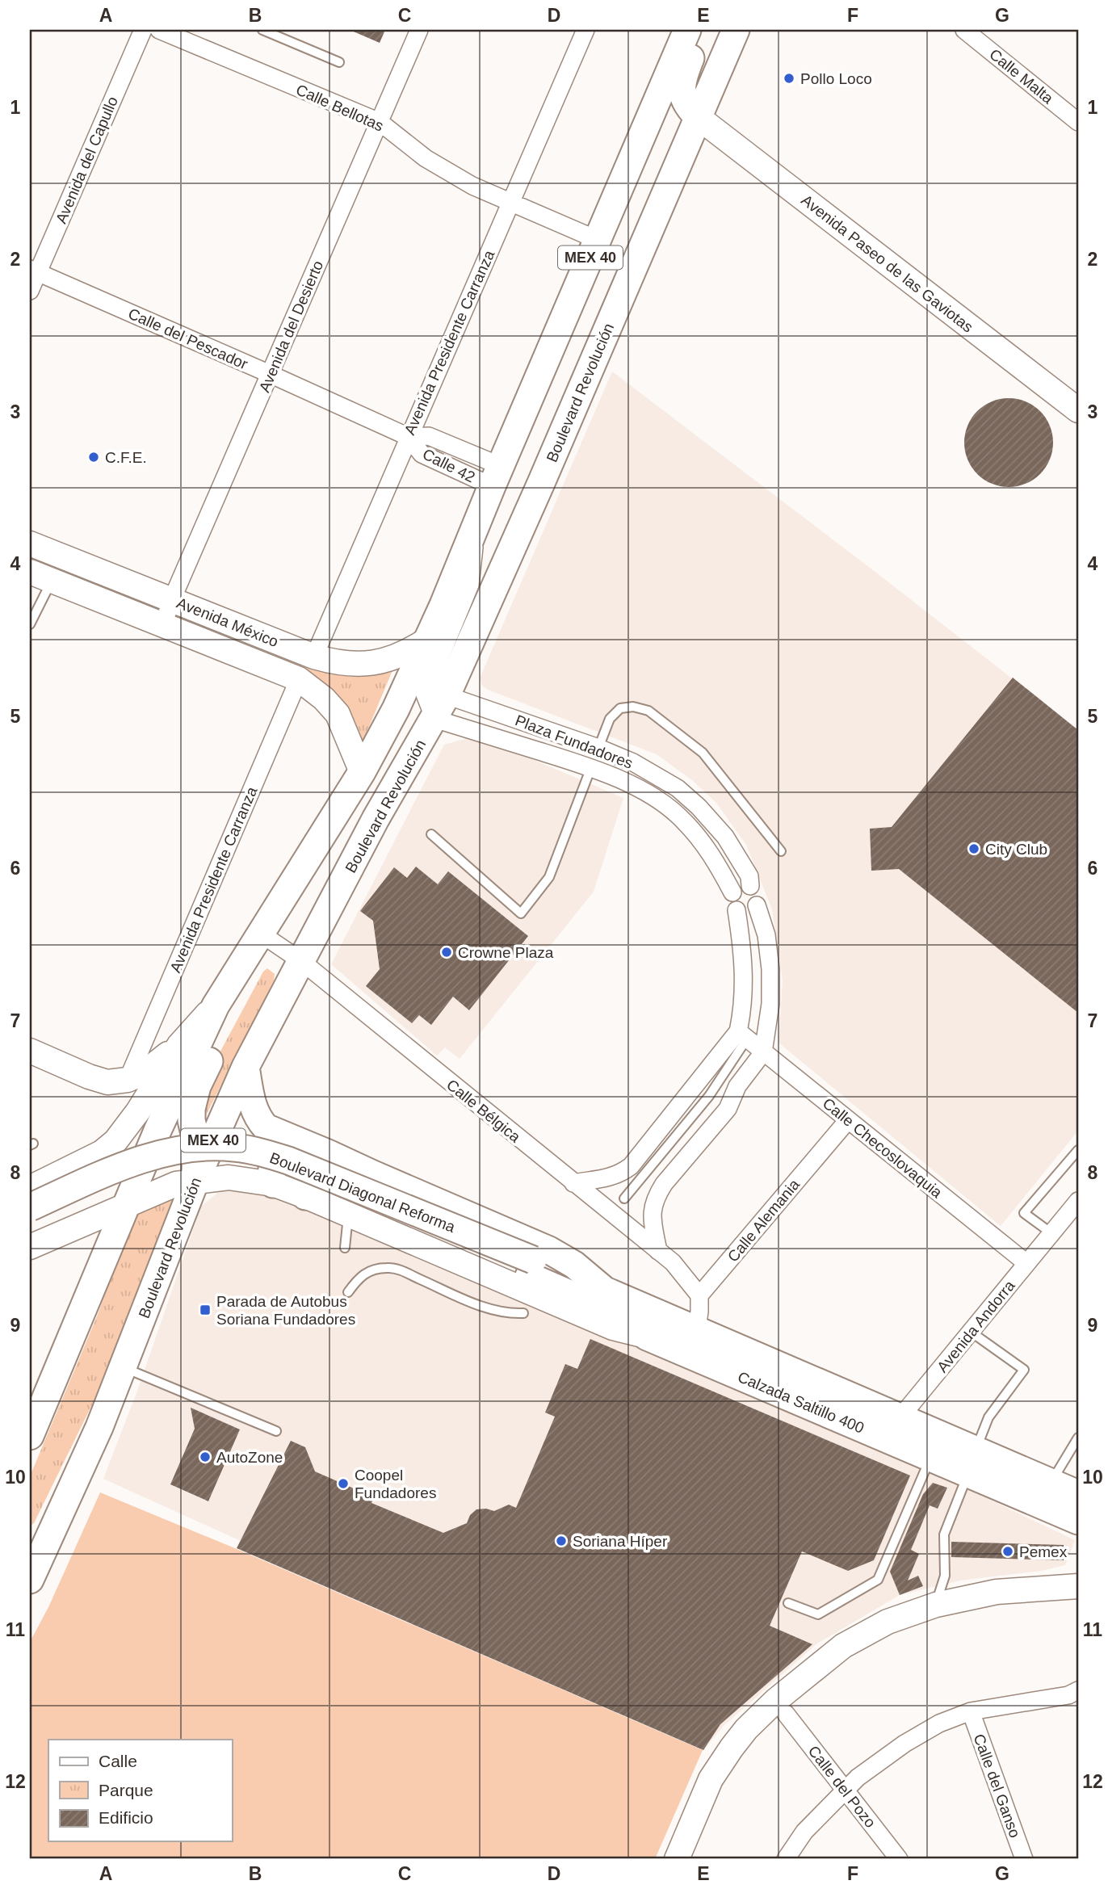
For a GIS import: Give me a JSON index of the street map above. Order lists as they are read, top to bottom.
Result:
{
  "streets": {
    "main road": [
      "MEX 40",
      "Boulevard Revolución",
      "Boulevard Diagonal Reforma",
      "Calzada Saltillo 400"
    ],
    "street": [
      "Calle Malta",
      "Calle Bellotas",
      "Avenida del Capullo",
      "Avenida Paseo de las Gaviotas",
      "Avenida del Desierto",
      "Calle del Pescador",
      "Avenida Presidente Carranza",
      "Calle 42",
      "Avenida México",
      "Plaza Fundadores",
      "Calle Bélgica",
      "Calle Checoslovaquia",
      "Calle Alemania",
      "Avenida Andorra",
      "Calle del Ganso",
      "Calle del Pozo"
    ]
  },
  "crossings": [
    ["Calle Bellotas", "MEX 40"],
    ["Calle Bellotas", "Avenida del Desierto"],
    ["Calle Bellotas", "Avenida Presidente Carranza"],
    ["Avenida del Capullo", "Calle del Pescador"],
    ["MEX 40", "Calle 42"],
    ["MEX 40", "Avenida México"],
    ["MEX 40", "Calle Bélgica"],
    ["Avenida Paseo de las Gaviotas", "Boulevard Revolución"],
    ["Avenida del Desierto", "Calle del Pescador"],
    ["Avenida del Desierto", "Avenida México"],
    ["Calle del Pescador", "Avenida Presidente Carranza"],
    ["Calle del Pescador", "Calle 42"],
    ["Avenida Presidente Carranza", "Calle 42"],
    ["Avenida Presidente Carranza", "Avenida México"],
    ["Boulevard Revolución", "Plaza Fundadores"],
    ["Boulevard Revolución", "Calle Bélgica"],
    ["Calle Bélgica", "Calle Alemania"],
    ["Calle Checoslovaquia", "Calle Alemania"],
    ["Calle Checoslovaquia", "Avenida Andorra"],
    ["Boulevard Diagonal Reforma", "Calzada Saltillo 400"],
    ["Avenida Andorra", "Calzada Saltillo 400"]
  ],
  "places": {
    "other": [
      "Pollo Loco",
      "C.F.E.",
      "City Club",
      "Crowne Plaza",
      "AutoZone",
      "Coopel Fundadores",
      "Soriana Híper",
      "Pemex"
    ],
    "transit": ["Parada de Autobus Soriana Fundadores"]
  },
  "legend": ["Calle", "Parque", "Edificio"],
  "grid": {
    "columns": [
      "A",
      "B",
      "C",
      "D",
      "E",
      "F",
      "G"
    ],
    "rows": [
      "1",
      "2",
      "3",
      "4",
      "5",
      "6",
      "7",
      "8",
      "9",
      "10",
      "11",
      "12"
    ]
  }
}
